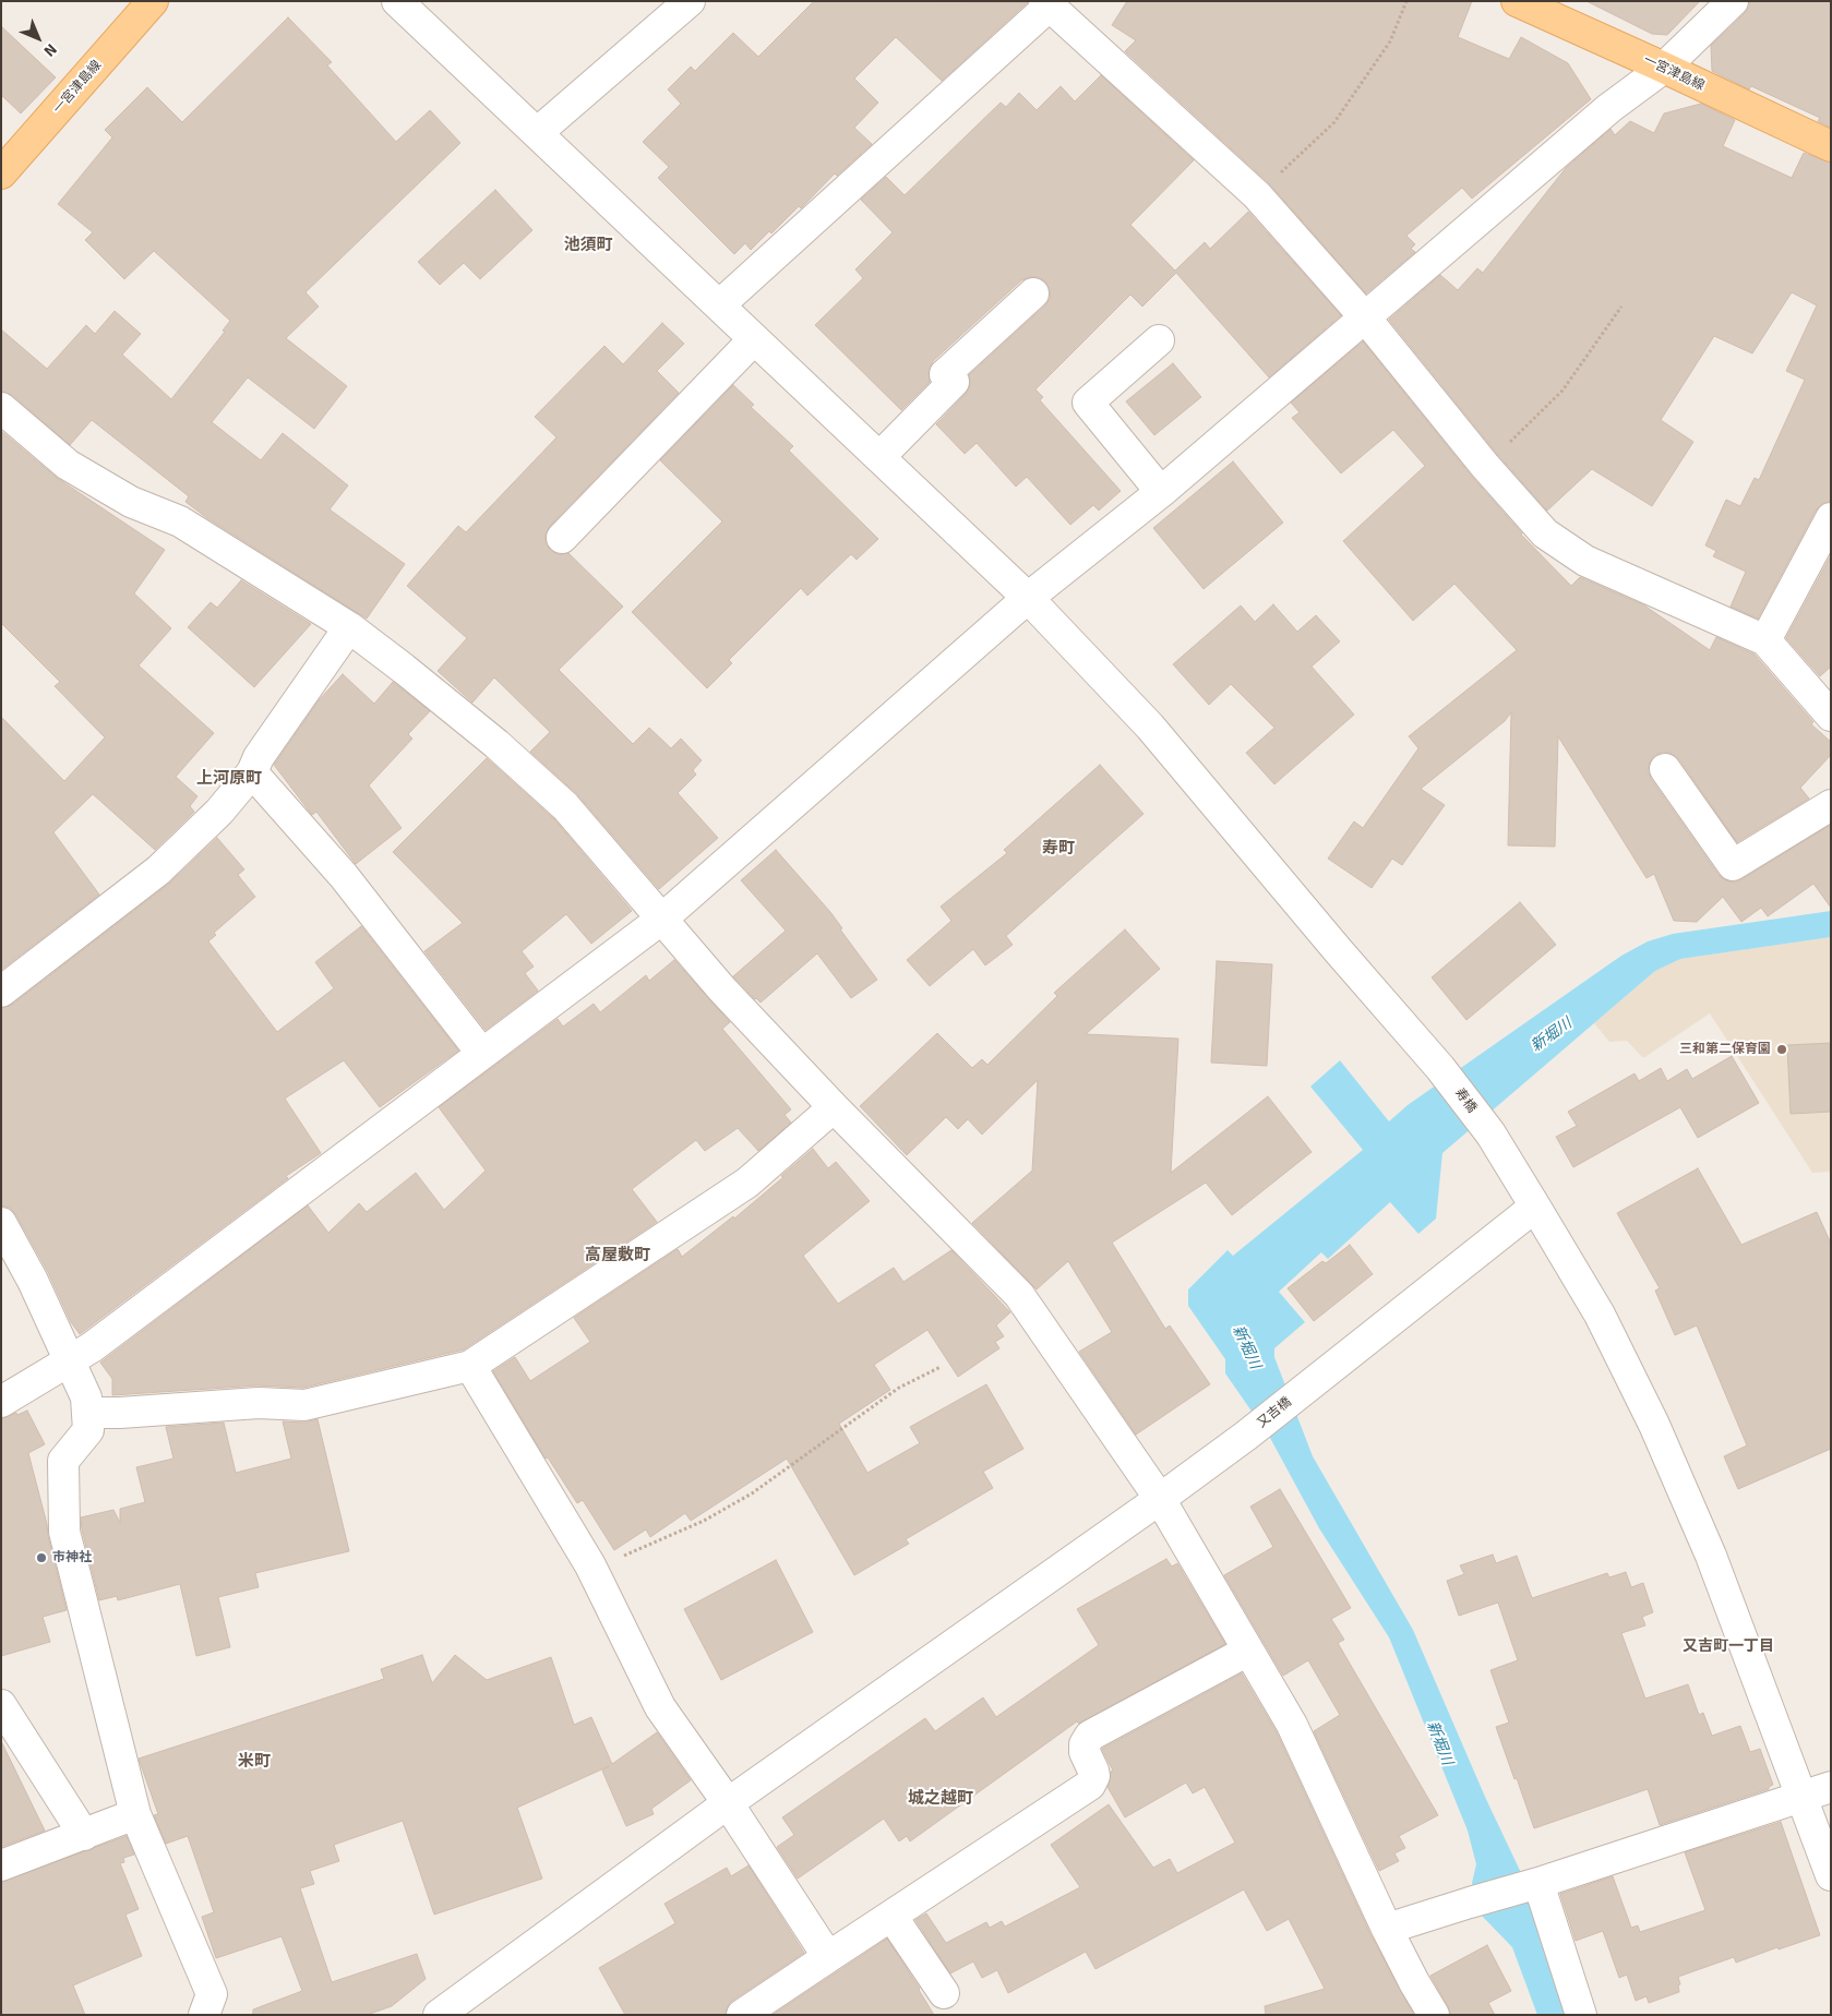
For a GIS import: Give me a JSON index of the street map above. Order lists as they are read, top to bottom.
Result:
{
  "streets": {
    "main road": ["一宮津島線"],
    "street": ["寿橋", "又吉橋"]
  },
  "crossings": [
    ["寿橋", "又吉橋"]
  ],
  "districts": [
    "池須町",
    "上河原町",
    "寿町",
    "高屋敷町",
    "又吉町一丁目",
    "米町",
    "城之越町"
  ],
  "water": ["新堀川"],
  "places": ["三和第二保育園", "市神社"],
  "north": "bottom right"
}
